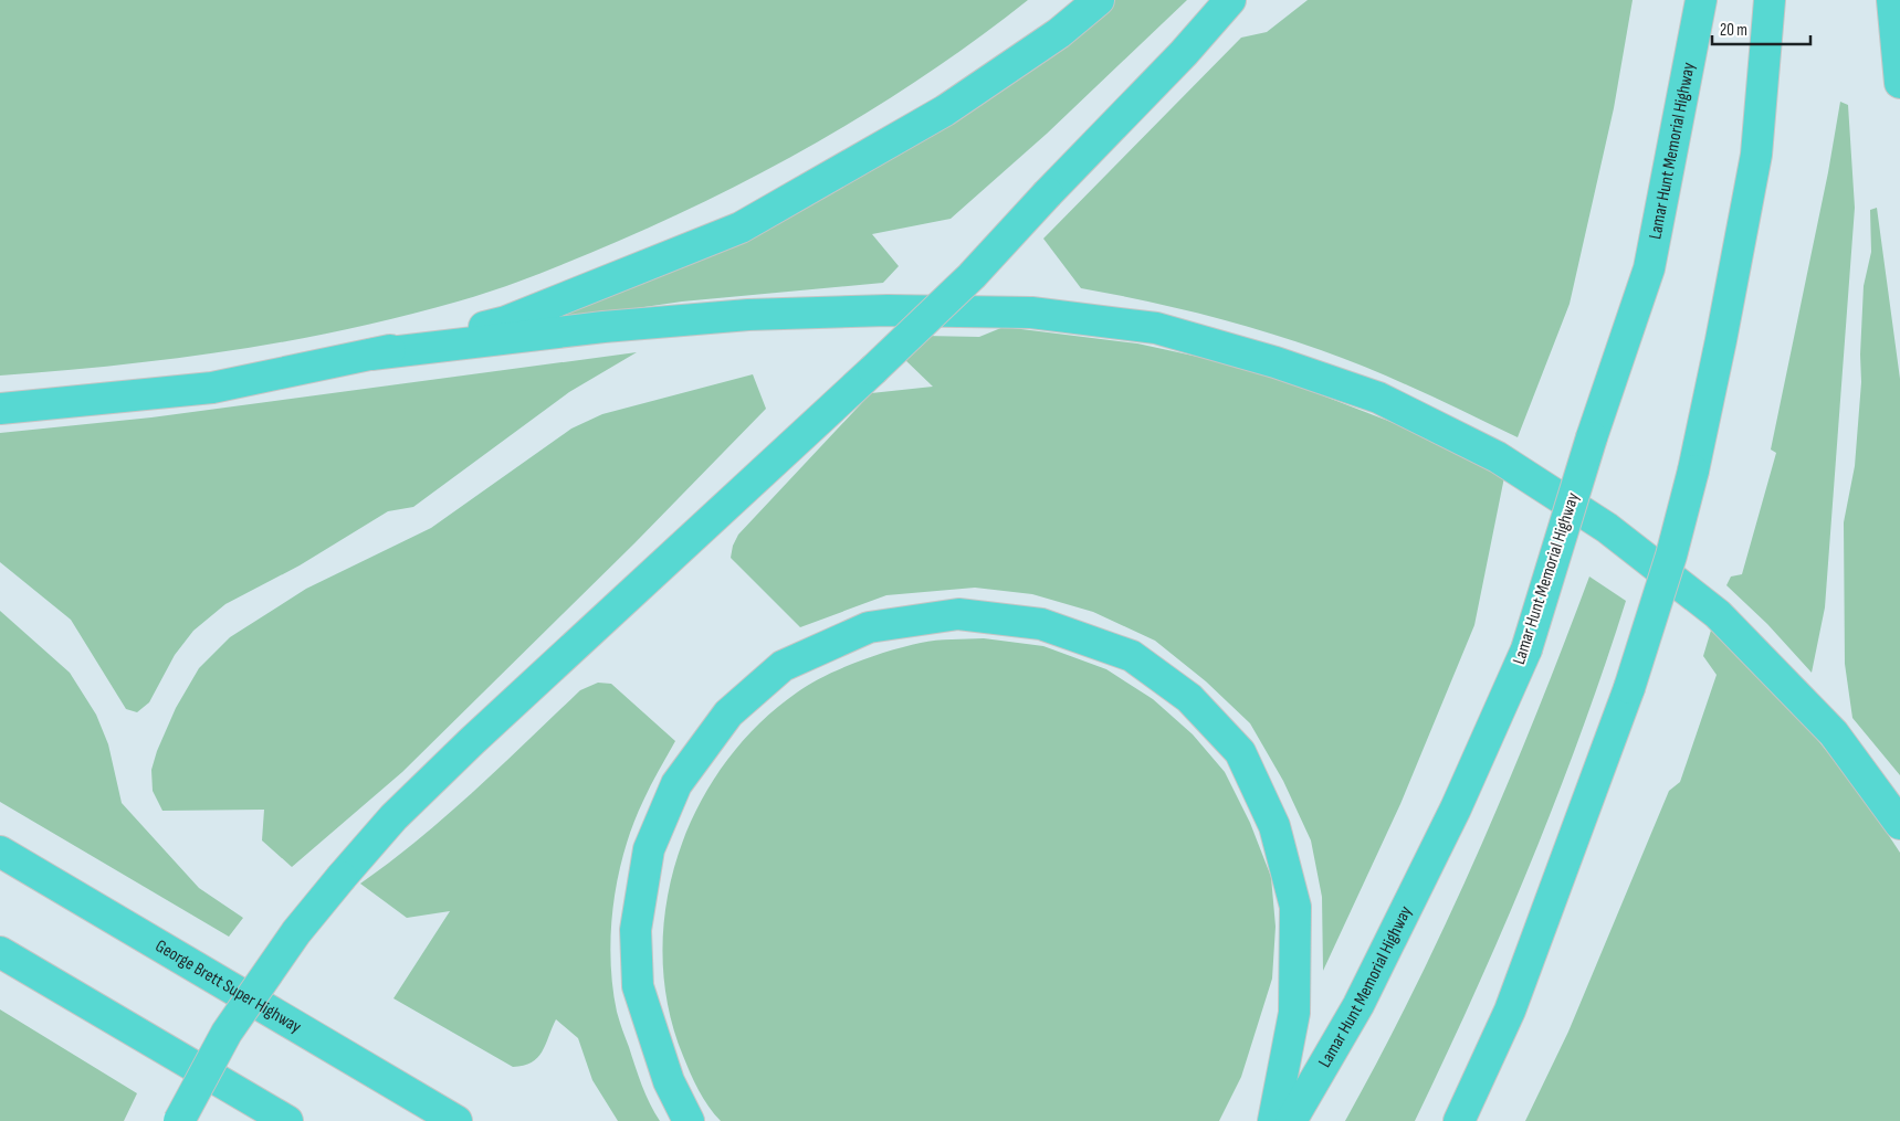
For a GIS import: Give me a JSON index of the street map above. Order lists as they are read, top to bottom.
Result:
{
  "streets": {
    "highway": ["Lamar Hunt Memorial Highway", "George Brett Super Highway"]
  },
  "scale_bar": "20 m"
}
